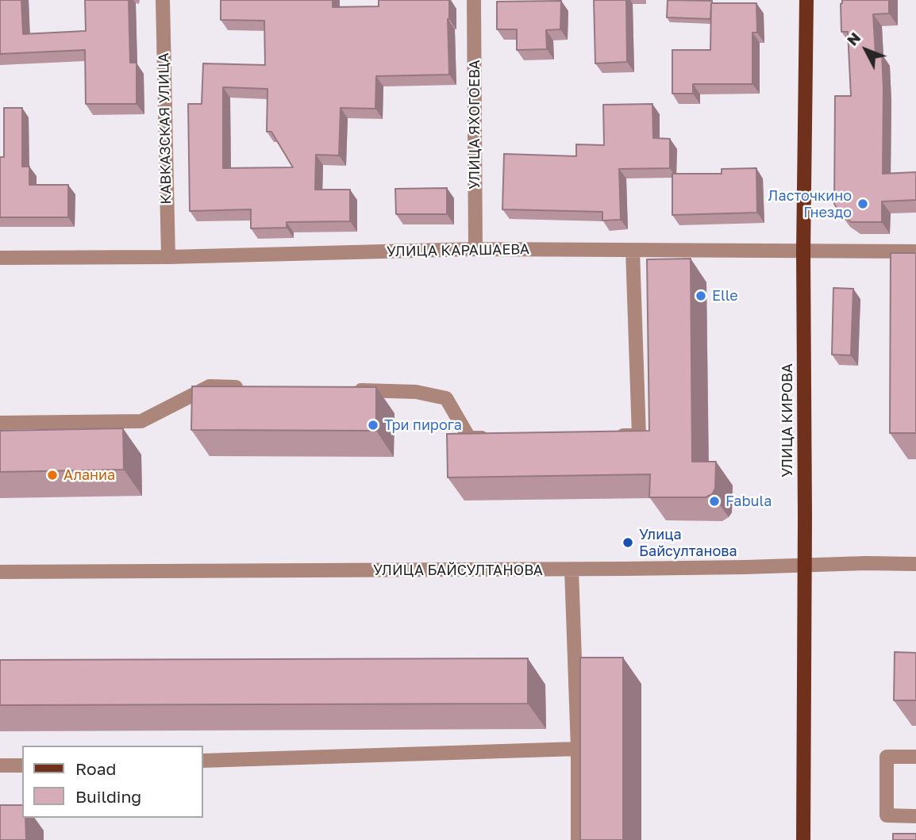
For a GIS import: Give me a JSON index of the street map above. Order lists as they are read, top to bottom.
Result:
{
  "streets": {
    "main road": ["УЛИЦА КИРОВА"],
    "street": [
      "УЛИЦА ЯХОГОЕВА",
      "КАВКАЗСКАЯ УЛИЦА",
      "УЛИЦА КАРАШАЕВА",
      "УЛИЦА БАЙСУЛТАНОВА"
    ]
  },
  "crossings": [
    ["УЛИЦА ЯХОГОЕВА", "УЛИЦА КАРАШАЕВА"],
    ["КАВКАЗСКАЯ УЛИЦА", "УЛИЦА КАРАШАЕВА"],
    ["УЛИЦА КАРАШАЕВА", "УЛИЦА КИРОВА"],
    ["УЛИЦА КИРОВА", "УЛИЦА БАЙСУЛТАНОВА"]
  ],
  "places": [
    "Ласточкино Гнездо",
    "Elle",
    "Три пирога",
    "Аланиа",
    "Fabula",
    "Улица Байсултанова"
  ],
  "legend": ["Road", "Building"],
  "north": "top left"
}
